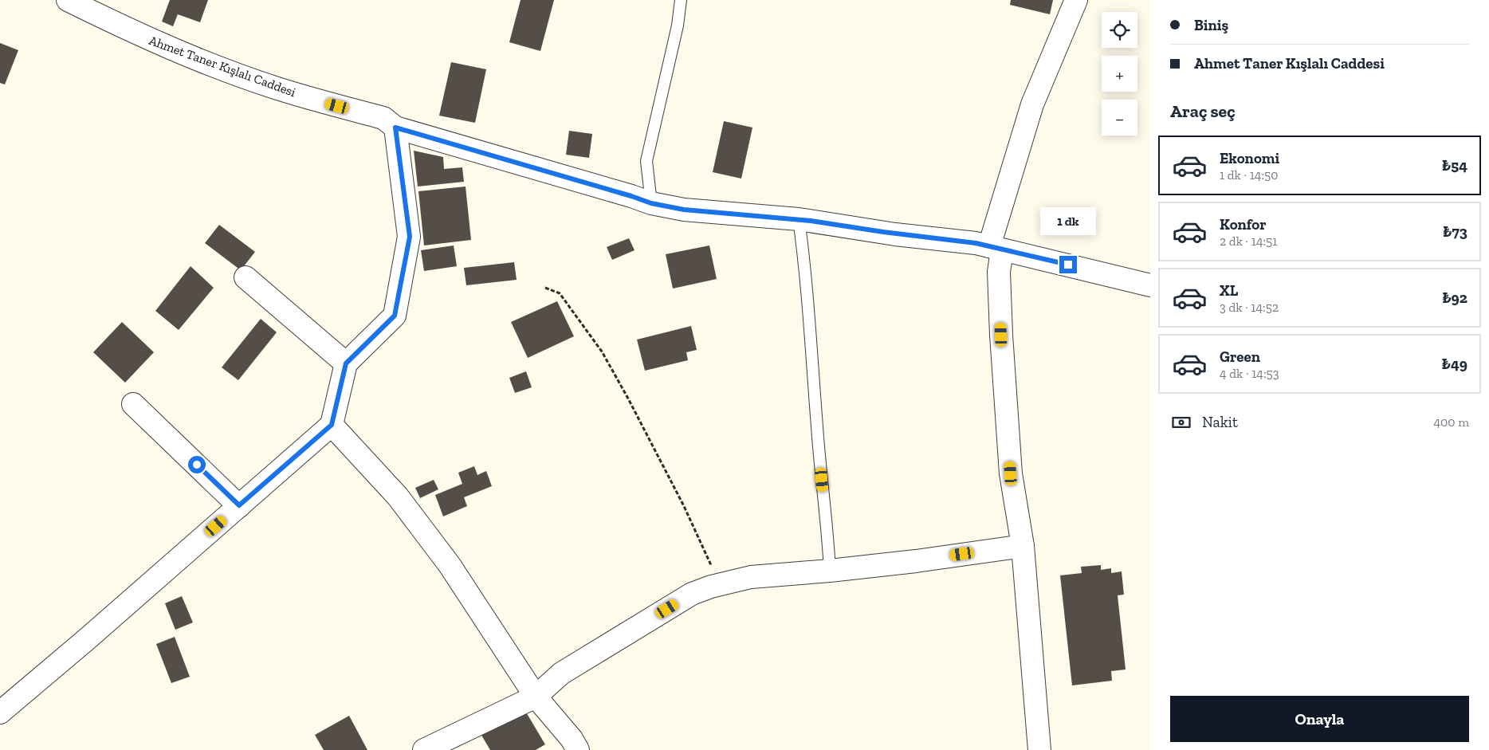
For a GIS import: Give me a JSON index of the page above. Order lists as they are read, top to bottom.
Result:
{
  "streets": {
    "street": ["Ahmet Taner Kışlalı Caddesi"]
  },
  "page": {
    "banner": ["Biniş", "Ahmet Taner Kışlalı Caddesi"],
    "map_buttons": ["+", "−"],
    "heading": "Araç seç",
    "list": [
      {
        "name": "Ekonomi",
        "note": "1 dk · 14:50",
        "value": "₺54"
      },
      {
        "name": "Konfor",
        "note": "2 dk · 14:51",
        "value": "₺73"
      },
      {
        "name": "XL",
        "note": "3 dk · 14:52",
        "value": "₺92"
      },
      {
        "name": "Green",
        "note": "4 dk · 14:53",
        "value": "₺49"
      }
    ],
    "bubble": "1 dk",
    "pay": ["Nakit", "400 m"],
    "buttons": "Onayla"
  }
}
